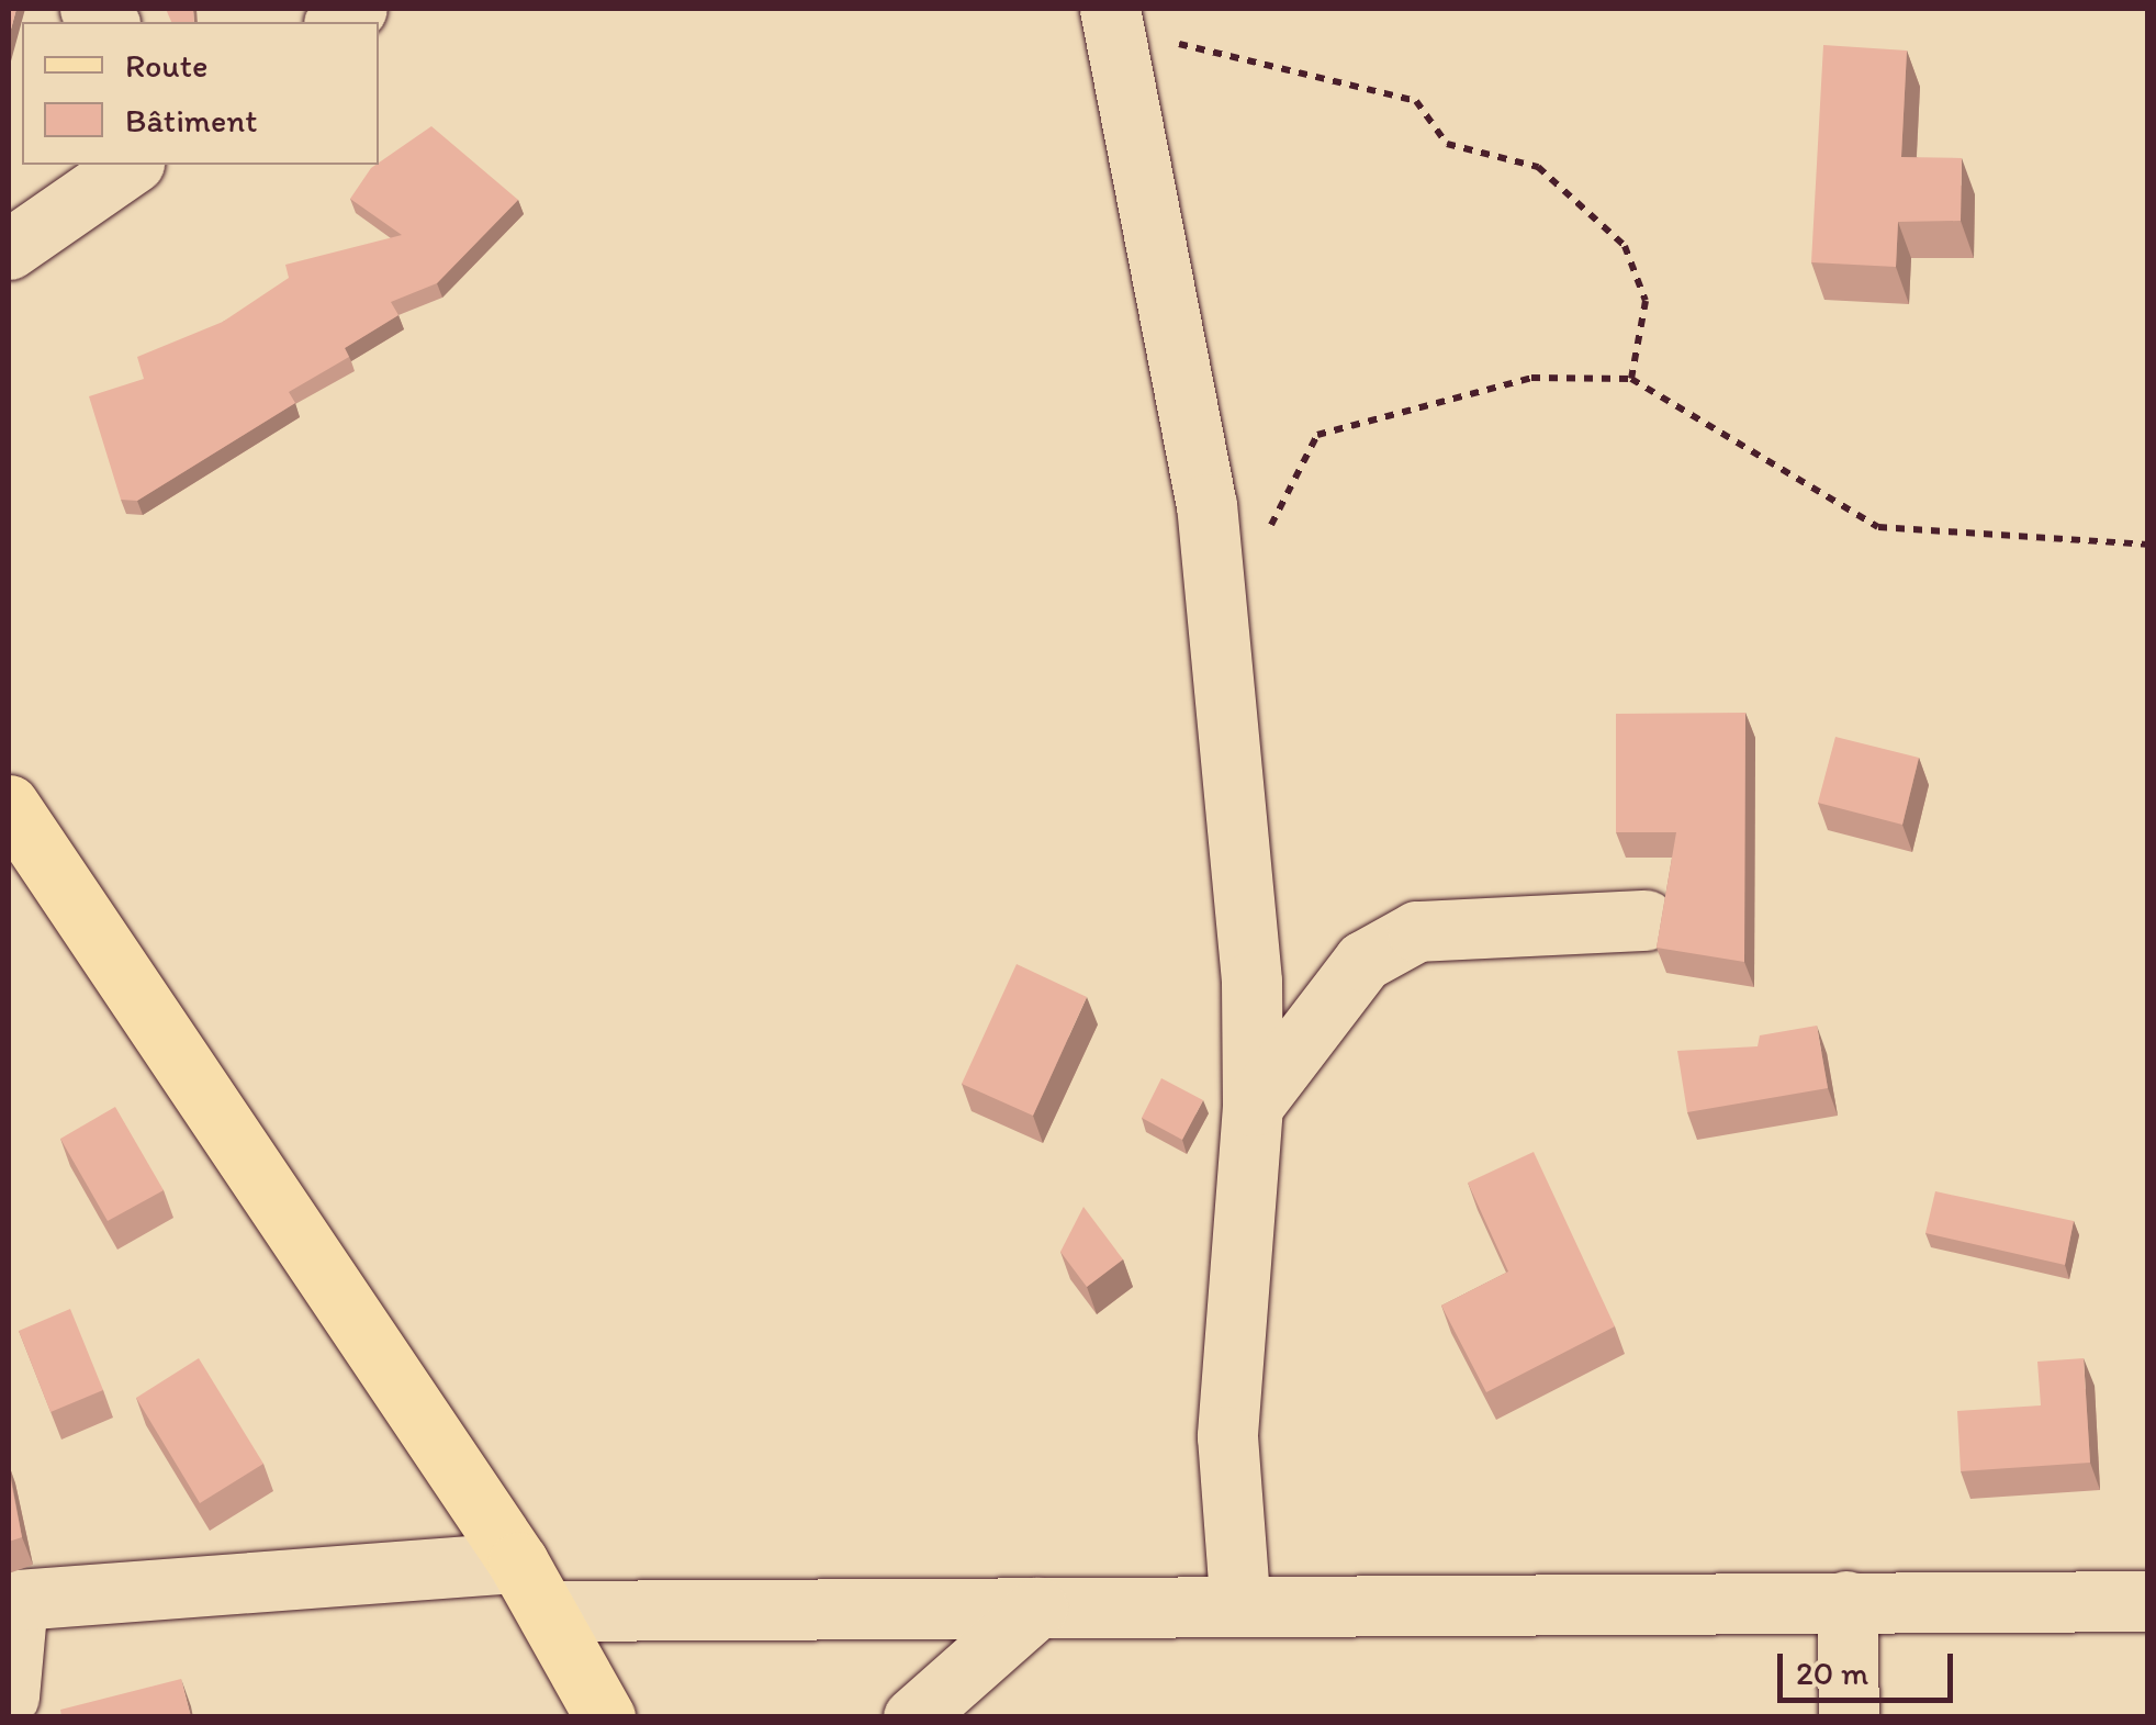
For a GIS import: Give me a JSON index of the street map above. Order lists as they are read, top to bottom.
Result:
{
  "legend": ["Route", "Bâtiment"],
  "scale_bar": "20 m"
}
